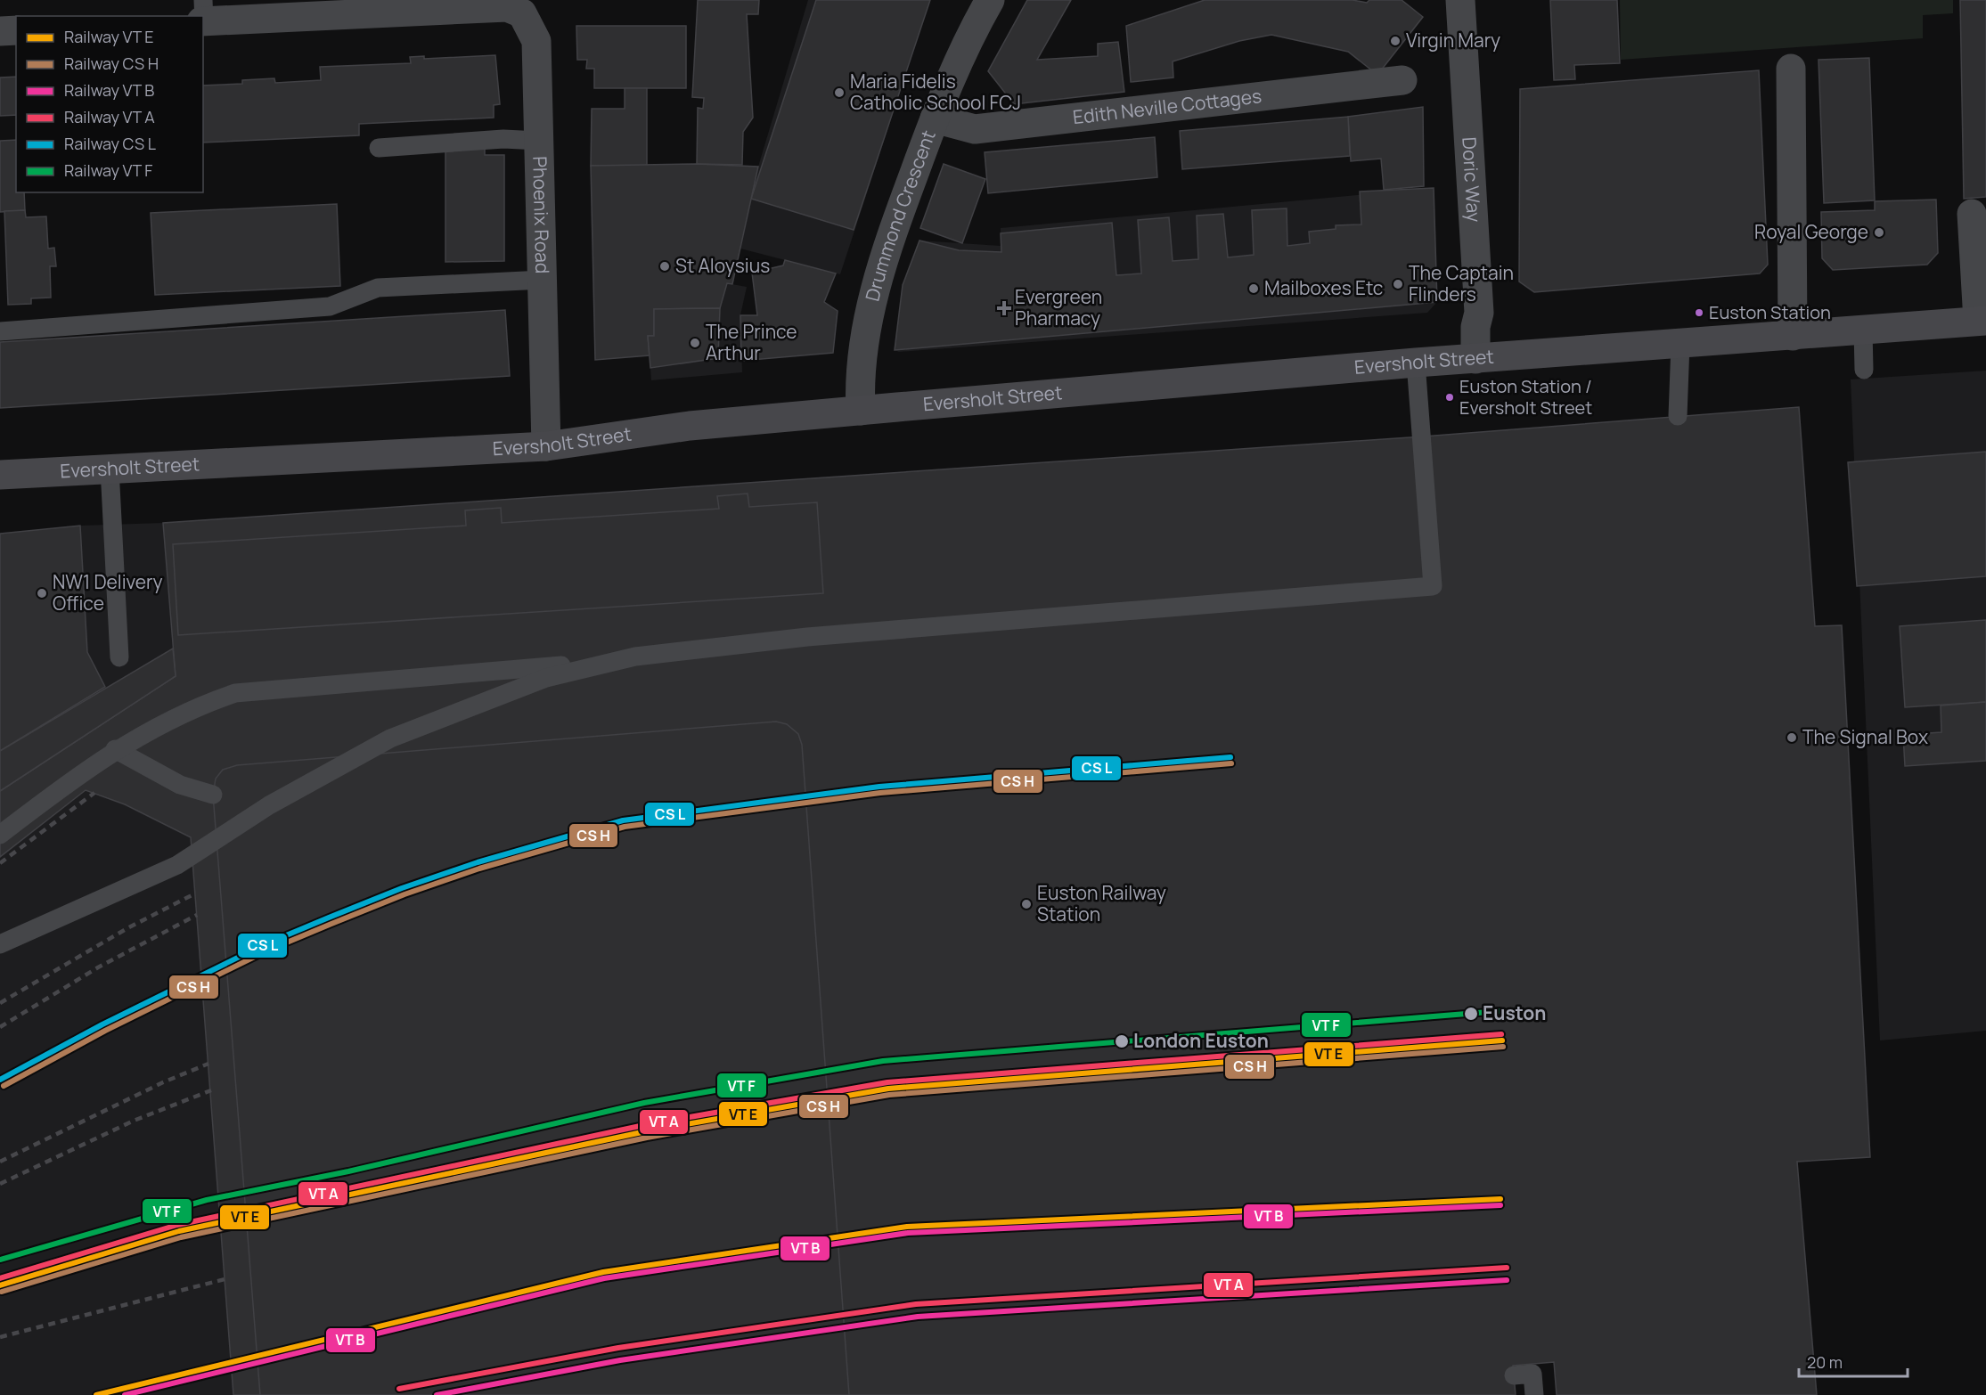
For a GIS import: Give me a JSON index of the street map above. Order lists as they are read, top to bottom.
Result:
{
  "streets": {
    "main road": ["Eversholt Street"],
    "street": [
      "Edith Neville Cottages",
      "Doric Way",
      "Phoenix Road",
      "Drummond Crescent"
    ]
  },
  "crossings": [
    ["Edith Neville Cottages", "Drummond Crescent"],
    ["Doric Way", "Eversholt Street"],
    ["Phoenix Road", "Eversholt Street"],
    ["Drummond Crescent", "Eversholt Street"]
  ],
  "places": {
    "other": [
      "Virgin Mary",
      "Maria Fidelis Catholic School FCJ",
      "Royal George",
      "St Aloysius",
      "The Captain Flinders",
      "Mailboxes Etc",
      "Euston Station",
      "The Prince Arthur",
      "Euston Station / Eversholt Street",
      "NW1 Delivery Office",
      "The Signal Box",
      "Euston Railway Station",
      "Euston",
      "London Euston"
    ],
    "health": ["Evergreen Pharmacy"]
  },
  "legend": [
    "Railway VT E",
    "Railway CS H",
    "Railway VT B",
    "Railway VT A",
    "Railway CS L",
    "Railway VT F"
  ],
  "scale_bar": "20 m"
}
